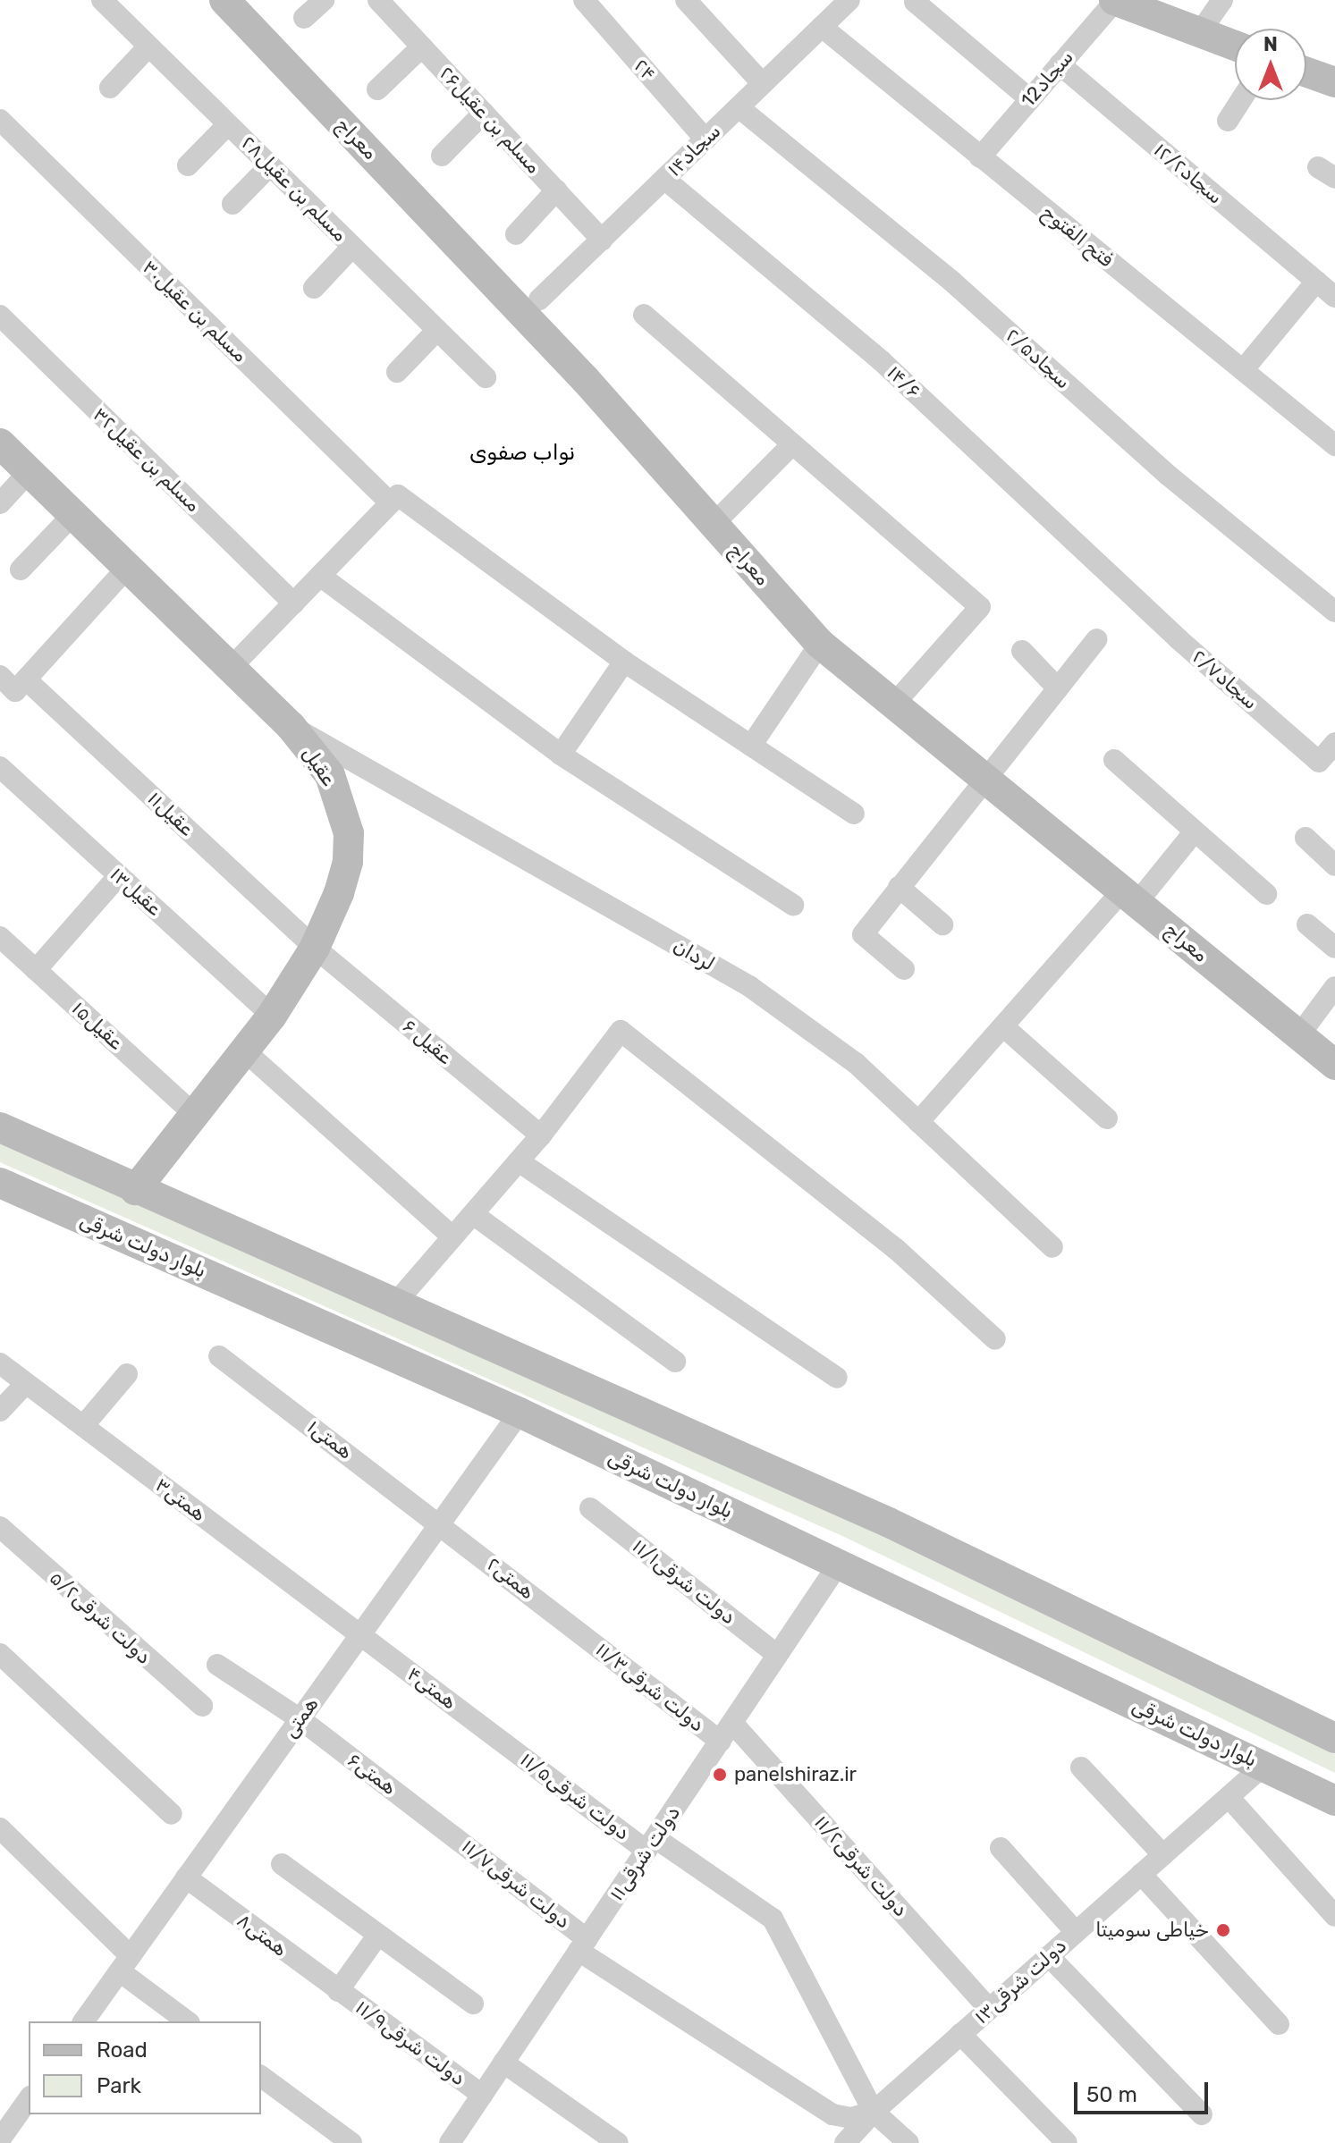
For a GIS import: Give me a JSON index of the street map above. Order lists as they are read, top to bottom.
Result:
{
  "streets": {
    "main road": ["معراج", "عقیل", "بلوار دولت شرقی"],
    "street": [
      "۲۴",
      "12سجاد",
      "مسلم بن عقیل۲۶",
      "۱۴سجاد",
      "۱۲/۲سجاد",
      "مسلم بن عقیل۲۸",
      "فتح الفتوح",
      "مسلم بن عقیل۳۰",
      "۲/۵سجاد",
      "۱۴/۶",
      "مسلم بن عقیل۳۲",
      "سجاد۲/۷",
      "عقیل۱۱",
      "عقیل۱۳",
      "لردان",
      "عقیل۱۵",
      "عقیل ۶",
      "۱همتی",
      "۳همتی",
      "۲همتی",
      "۱۱/۱دولت شرقی",
      "۵/۲دولت شرقی",
      "۱۱/۳دولت شرقی",
      "۴همتی",
      "همتی",
      "۶همتی",
      "۱۱/۵دولت شرقی",
      "۱۱دولت شرقی",
      "۱۱/۲دولت شرقی",
      "۱۱/۷دولت شرقی",
      "همتی۸",
      "۱۳دولت شرقی",
      "۱۱/۹دولت شرقی"
    ]
  },
  "crossings": [
    ["۲۴", "۱۴سجاد"],
    ["12سجاد", "۱۲/۲سجاد"],
    ["12سجاد", "فتح الفتوح"],
    ["مسلم بن عقیل۲۶", "۱۴سجاد"],
    ["۱۴سجاد", "فتح الفتوح"],
    ["۱۴سجاد", "۲/۵سجاد"],
    ["۱۴سجاد", "۱۴/۶"],
    ["۱۴/۶", "سجاد۲/۷"],
    ["عقیل", "عقیل۱۱"],
    ["عقیل", "عقیل۱۳"],
    ["عقیل", "لردان"],
    ["عقیل", "عقیل۱۵"],
    ["عقیل", "عقیل ۶"],
    ["عقیل۱۱", "عقیل ۶"],
    ["بلوار دولت شرقی", "همتی"],
    ["بلوار دولت شرقی", "۱۱دولت شرقی"],
    ["بلوار دولت شرقی", "۱۳دولت شرقی"],
    ["۱همتی", "۲همتی"],
    ["۱همتی", "همتی"],
    ["۳همتی", "۴همتی"],
    ["۳همتی", "همتی"],
    ["۲همتی", "۱۱/۳دولت شرقی"],
    ["۲همتی", "همتی"],
    ["۱۱/۱دولت شرقی", "۱۱دولت شرقی"],
    ["۱۱/۳دولت شرقی", "۱۱دولت شرقی"],
    ["۴همتی", "همتی"],
    ["۴همتی", "۱۱/۵دولت شرقی"],
    ["همتی", "۶همتی"],
    ["همتی", "همتی۸"],
    ["۶همتی", "۱۱/۷دولت شرقی"],
    ["۱۱/۵دولت شرقی", "۱۱دولت شرقی"],
    ["۱۱/۵دولت شرقی", "۱۱/۷دولت شرقی"],
    ["۱۱/۵دولت شرقی", "۱۳دولت شرقی"],
    ["۱۱دولت شرقی", "۱۱/۲دولت شرقی"],
    ["۱۱دولت شرقی", "۱۱/۷دولت شرقی"],
    ["۱۱دولت شرقی", "۱۱/۹دولت شرقی"],
    ["۱۱/۲دولت شرقی", "۱۳دولت شرقی"],
    ["۱۱/۷دولت شرقی", "۱۳دولت شرقی"],
    ["همتی۸", "۱۱/۹دولت شرقی"]
  ],
  "districts": ["نواب صفوی"],
  "places": ["panelshiraz.ir", "خیاطی سومیتا"],
  "legend": ["Road", "Park"],
  "scale_bar": "50 m",
  "north": "top"
}
